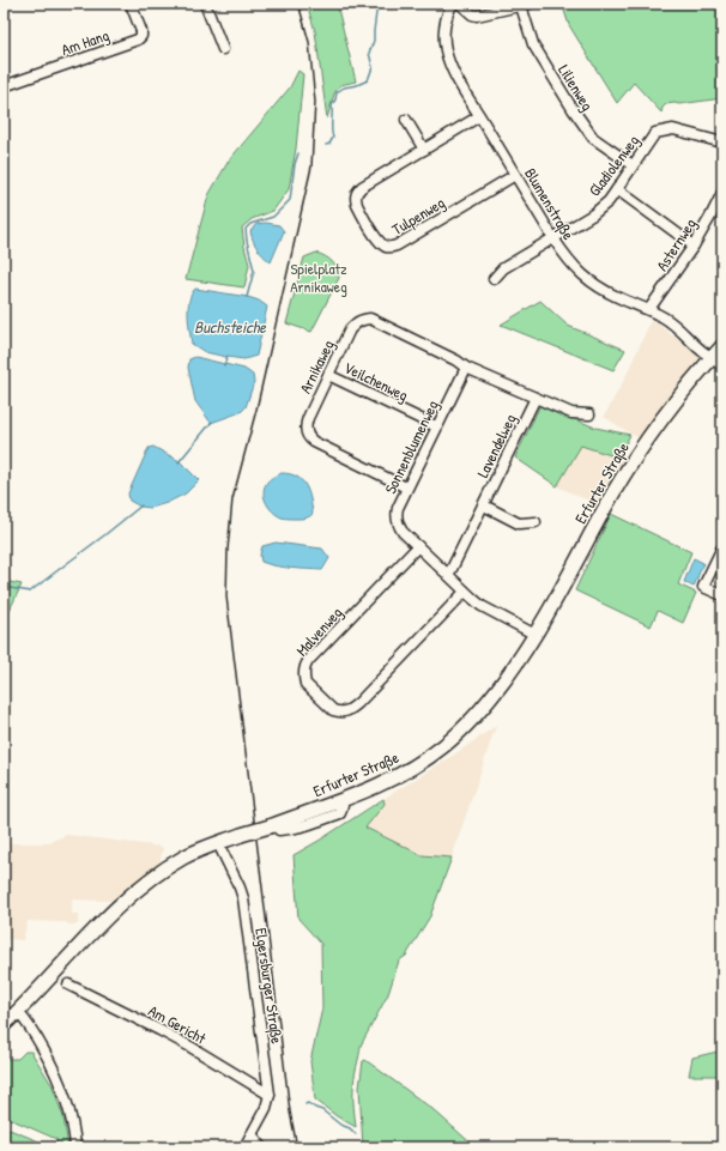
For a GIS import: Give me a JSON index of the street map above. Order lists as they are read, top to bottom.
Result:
{
  "streets": {
    "main road": ["Erfurter Straße"],
    "street": [
      "Am Hang",
      "Lilienweg",
      "Gladiolenweg",
      "Blumenstraße",
      "Tulpenweg",
      "Asternweg",
      "Arnikaweg",
      "Veilchenweg",
      "Lavendelweg",
      "Sonnenblumenweg",
      "Malvenweg",
      "Elgersburger Straße",
      "Am Gericht"
    ]
  },
  "crossings": [
    ["Lilienweg", "Gladiolenweg"],
    ["Gladiolenweg", "Blumenstraße"],
    ["Blumenstraße", "Tulpenweg"],
    ["Blumenstraße", "Asternweg"],
    ["Blumenstraße", "Erfurter Straße"],
    ["Arnikaweg", "Veilchenweg"],
    ["Arnikaweg", "Sonnenblumenweg"],
    ["Veilchenweg", "Sonnenblumenweg"],
    ["Lavendelweg", "Sonnenblumenweg"],
    ["Sonnenblumenweg", "Erfurter Straße"],
    ["Sonnenblumenweg", "Malvenweg"],
    ["Erfurter Straße", "Elgersburger Straße"],
    ["Elgersburger Straße", "Am Gericht"]
  ],
  "water": ["Buchsteiche"],
  "parks": ["Spielplatz Arnikaweg"]
}
